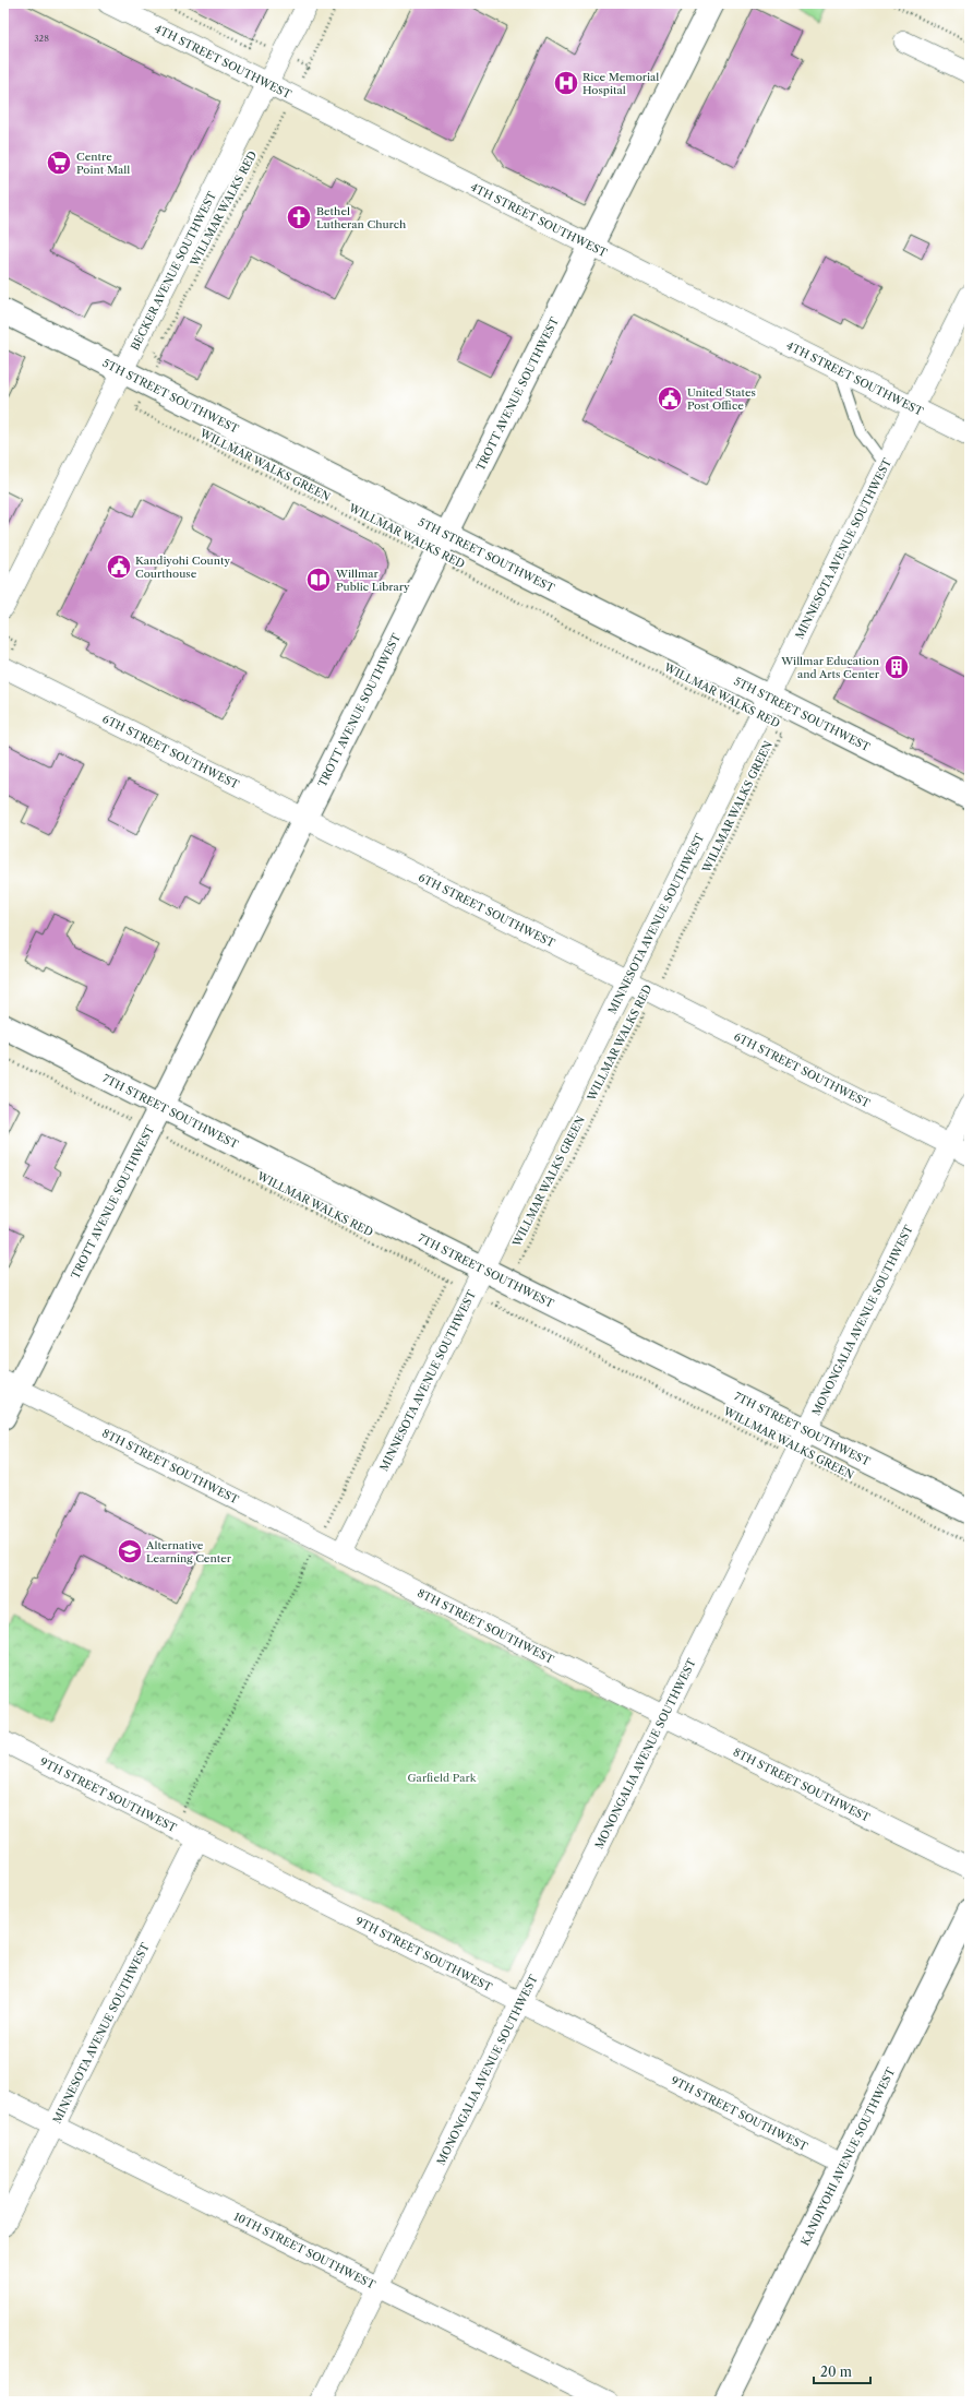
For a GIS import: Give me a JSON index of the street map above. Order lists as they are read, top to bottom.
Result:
{
  "streets": {
    "street": [
      "4TH STREET SOUTHWEST",
      "BECKER AVENUE SOUTHWEST",
      "TROTT AVENUE SOUTHWEST",
      "5TH STREET SOUTHWEST",
      "MINNESOTA AVENUE SOUTHWEST",
      "6TH STREET SOUTHWEST",
      "7TH STREET SOUTHWEST",
      "MONONGALIA AVENUE SOUTHWEST",
      "8TH STREET SOUTHWEST",
      "9TH STREET SOUTHWEST",
      "KANDIYOHI AVENUE SOUTHWEST",
      "10TH STREET SOUTHWEST"
    ],
    "path": ["WILLMAR WALKS RED", "WILLMAR WALKS GREEN"]
  },
  "crossings": [
    ["4TH STREET SOUTHWEST", "BECKER AVENUE SOUTHWEST"],
    ["4TH STREET SOUTHWEST", "TROTT AVENUE SOUTHWEST"],
    ["4TH STREET SOUTHWEST", "MINNESOTA AVENUE SOUTHWEST"],
    ["WILLMAR WALKS RED", "TROTT AVENUE SOUTHWEST"],
    ["WILLMAR WALKS RED", "WILLMAR WALKS GREEN"],
    ["WILLMAR WALKS RED", "MINNESOTA AVENUE SOUTHWEST"],
    ["BECKER AVENUE SOUTHWEST", "5TH STREET SOUTHWEST"],
    ["TROTT AVENUE SOUTHWEST", "5TH STREET SOUTHWEST"],
    ["TROTT AVENUE SOUTHWEST", "6TH STREET SOUTHWEST"],
    ["TROTT AVENUE SOUTHWEST", "7TH STREET SOUTHWEST"],
    ["TROTT AVENUE SOUTHWEST", "8TH STREET SOUTHWEST"],
    ["5TH STREET SOUTHWEST", "MINNESOTA AVENUE SOUTHWEST"],
    ["WILLMAR WALKS GREEN", "MONONGALIA AVENUE SOUTHWEST"],
    ["MINNESOTA AVENUE SOUTHWEST", "6TH STREET SOUTHWEST"],
    ["MINNESOTA AVENUE SOUTHWEST", "7TH STREET SOUTHWEST"],
    ["MINNESOTA AVENUE SOUTHWEST", "8TH STREET SOUTHWEST"],
    ["MINNESOTA AVENUE SOUTHWEST", "9TH STREET SOUTHWEST"],
    ["MINNESOTA AVENUE SOUTHWEST", "10TH STREET SOUTHWEST"],
    ["6TH STREET SOUTHWEST", "MONONGALIA AVENUE SOUTHWEST"],
    ["7TH STREET SOUTHWEST", "MONONGALIA AVENUE SOUTHWEST"],
    ["MONONGALIA AVENUE SOUTHWEST", "8TH STREET SOUTHWEST"],
    ["MONONGALIA AVENUE SOUTHWEST", "9TH STREET SOUTHWEST"],
    ["MONONGALIA AVENUE SOUTHWEST", "10TH STREET SOUTHWEST"],
    ["9TH STREET SOUTHWEST", "KANDIYOHI AVENUE SOUTHWEST"]
  ],
  "parks": ["Garfield Park"],
  "places": {
    "hospital": ["Rice Memorial Hospital"],
    "supermarket": ["Centre Point Mall"],
    "church": ["Bethel Lutheran Church"],
    "public building": ["United States Post Office", "Kandiyohi County Courthouse"],
    "library": ["Willmar Public Library"],
    "building": ["Willmar Education and Arts Center"],
    "school or university": ["Alternative Learning Center"]
  },
  "house_numbers": ["328"],
  "scale_bar": "20 m"
}
